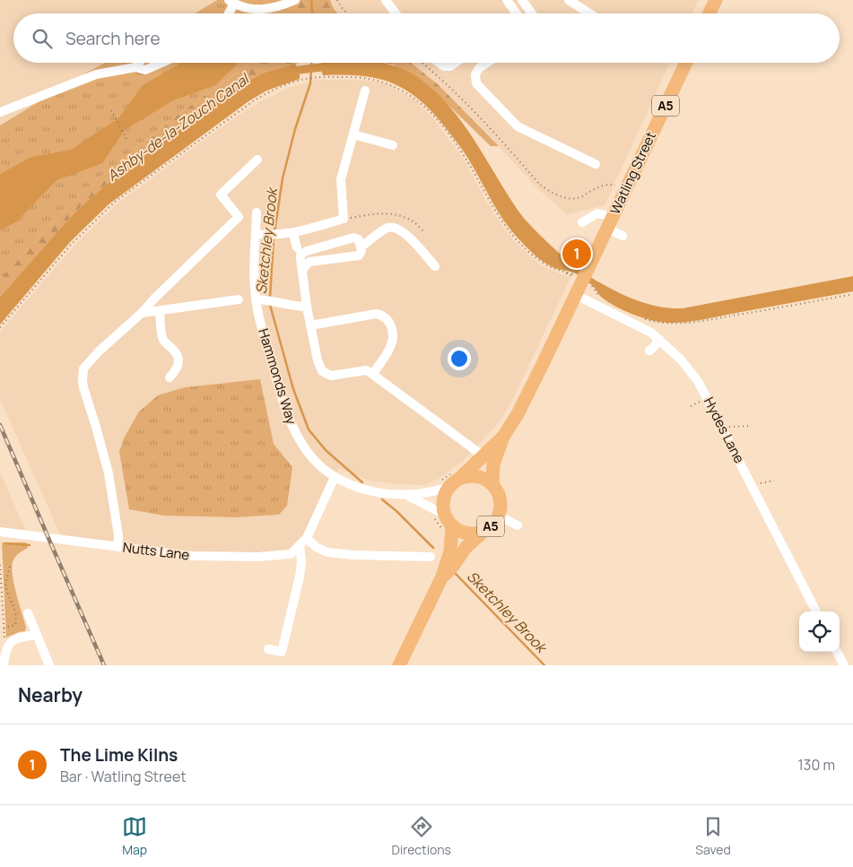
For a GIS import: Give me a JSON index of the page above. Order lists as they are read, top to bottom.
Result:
{
  "streets": {
    "highway": ["A5", "Watling Street"],
    "street": ["Hammonds Way", "Hydes Lane", "Nutts Lane"]
  },
  "crossings": [
    ["A5", "Watling Street"],
    ["A5", "Hammonds Way"],
    ["A5", "Hydes Lane"],
    ["Watling Street", "Hydes Lane"],
    ["Hammonds Way", "Nutts Lane"]
  ],
  "water": ["Ashby-de-la-Zouch Canal", "Sketchley Brook"],
  "page": {
    "search": "Search here",
    "pins": "1",
    "heading": "Nearby",
    "list": [
      {
        "mark": "1",
        "name": "The Lime Kilns",
        "note": "Bar · Watling Street",
        "value": "130 m"
      }
    ],
    "nav": ["Map", "Directions", "Saved"]
  }
}
